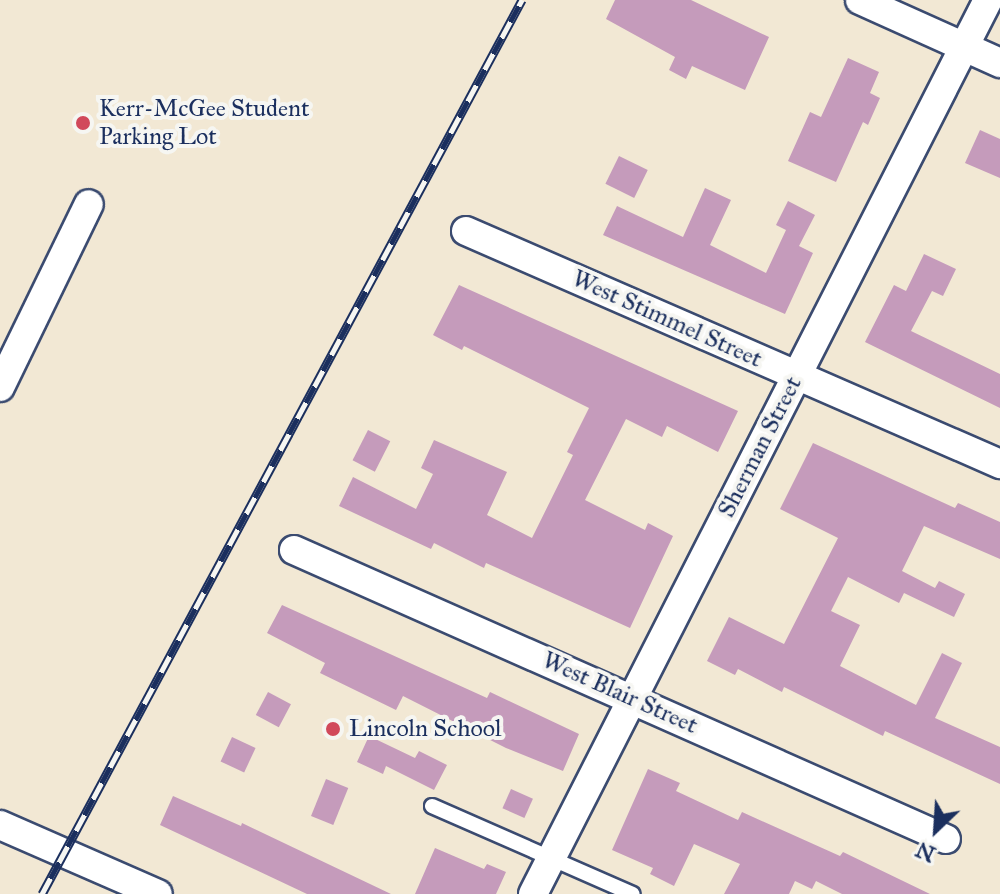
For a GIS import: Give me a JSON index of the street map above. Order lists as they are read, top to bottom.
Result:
{
  "streets": {
    "street": ["West Stimmel Street", "Sherman Street", "West Blair Street"]
  },
  "crossings": [
    ["West Stimmel Street", "Sherman Street"],
    ["Sherman Street", "West Blair Street"]
  ],
  "places": ["Kerr-McGee Student Parking Lot", "Lincoln School"],
  "north": "bottom left"
}
